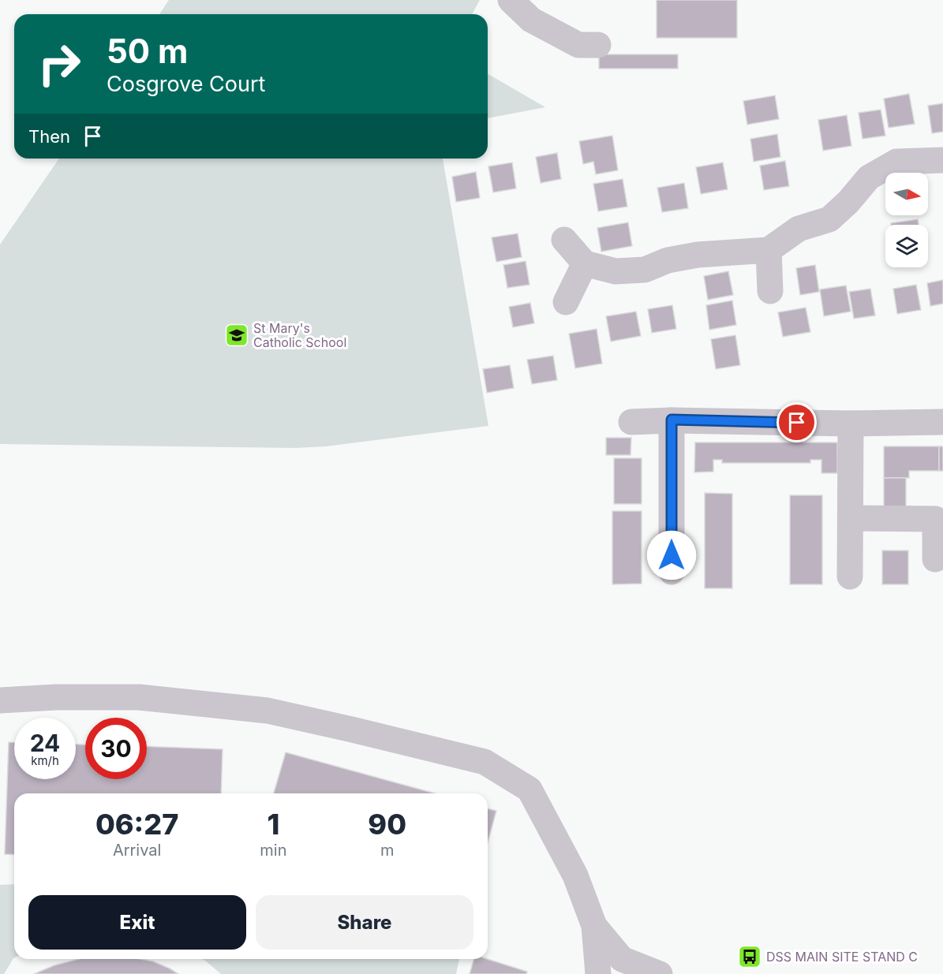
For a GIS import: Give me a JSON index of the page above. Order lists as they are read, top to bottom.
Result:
{
  "places": {
    "school or university": ["St Mary's Catholic School"],
    "bus stop": ["DSS MAIN SITE STAND C"]
  },
  "north": "right",
  "page": {
    "turn": ["50 m", "Cosgrove Court"],
    "then": "Then",
    "speed": "24 km/h",
    "limit": "30",
    "eta": [
      "06:27",
      "Arrival",
      "1",
      "min",
      "90",
      "m"
    ],
    "buttons": ["Exit", "Share"]
  }
}
